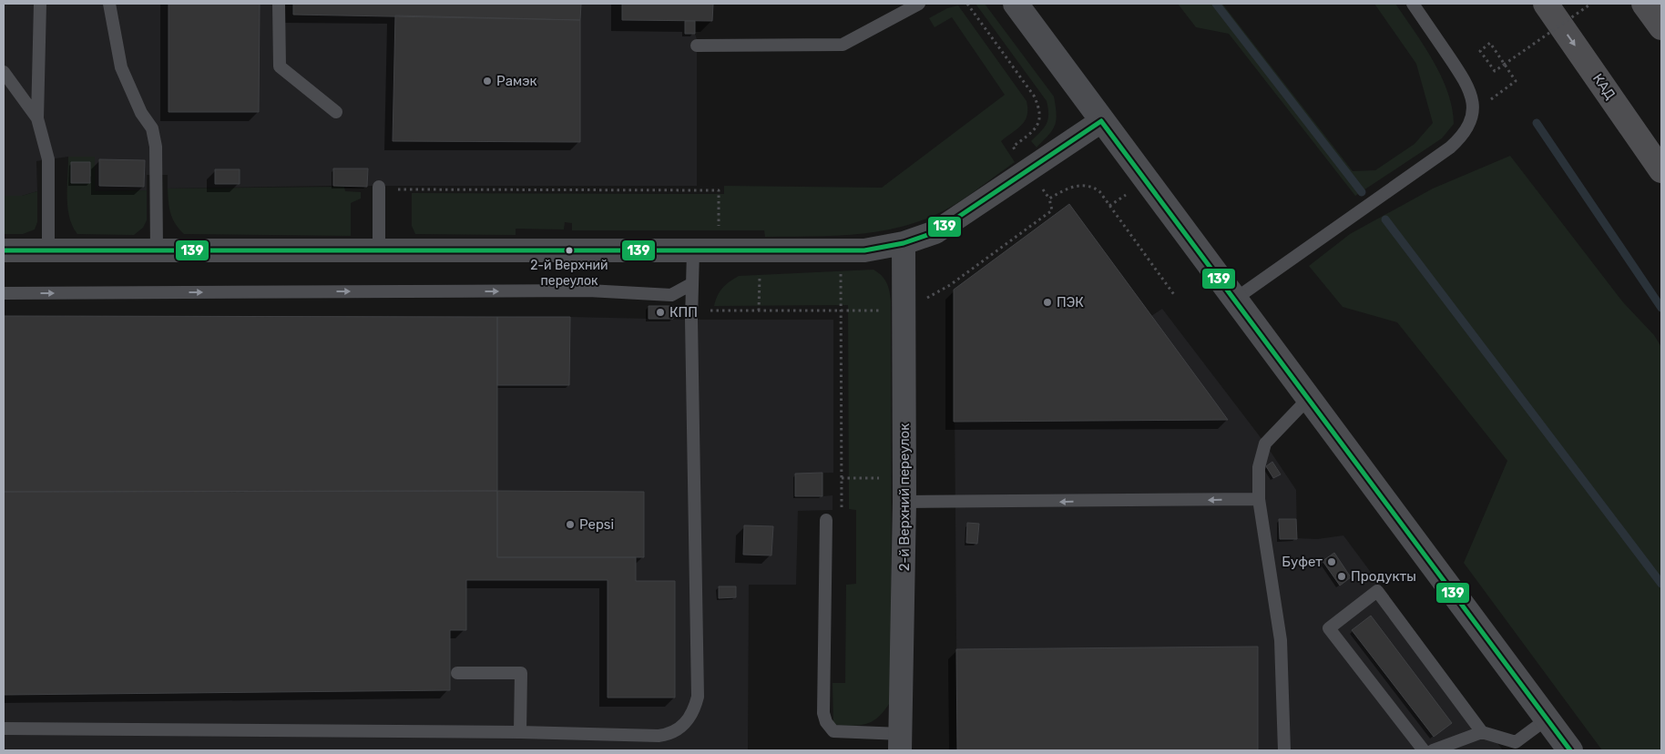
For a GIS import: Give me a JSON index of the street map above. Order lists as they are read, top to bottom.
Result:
{
  "streets": {
    "highway": ["КАД"],
    "street": ["2-й Верхний переулок"]
  },
  "one_way": ["КАД"],
  "places": [
    "Рамэк",
    "2-й Верхний переулок",
    "ПЭК",
    "КПП",
    "Pepsi",
    "Буфет",
    "Продукты"
  ],
  "lines": ["transit line 139"]
}
